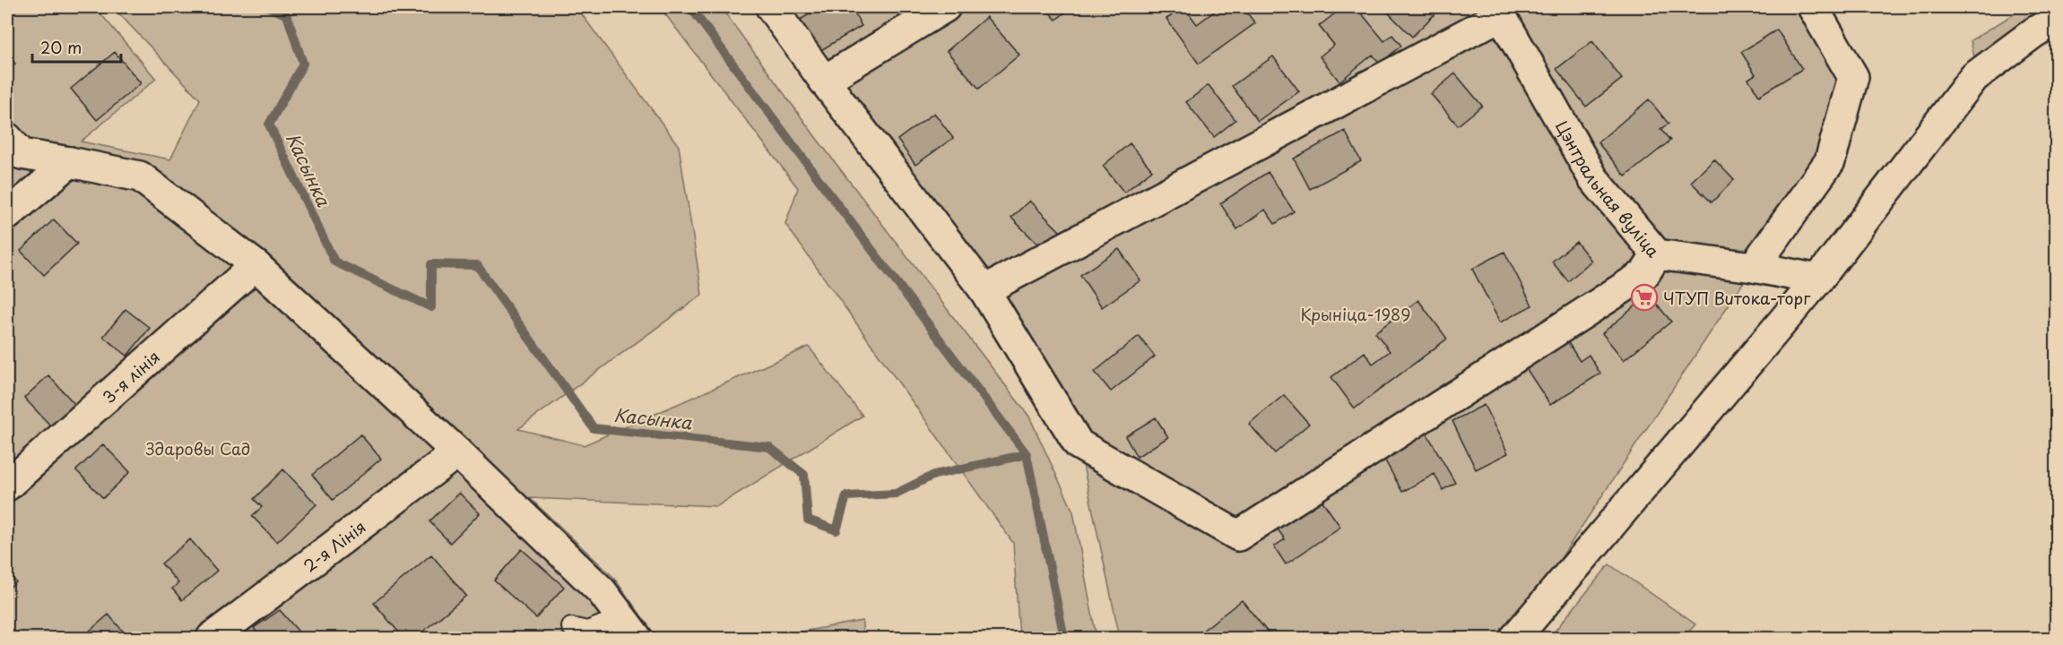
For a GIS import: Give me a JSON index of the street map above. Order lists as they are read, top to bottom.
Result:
{
  "streets": {
    "street": ["Цэнтральная вуліца", "3-я лінія", "2-я Лінія"]
  },
  "water": ["Касынка"],
  "parks": ["Крыніца-1989", "Здаровы Сад"],
  "places": {
    "supermarket": ["ЧТУП Витока-торг"]
  },
  "scale_bar": "20 m"
}
